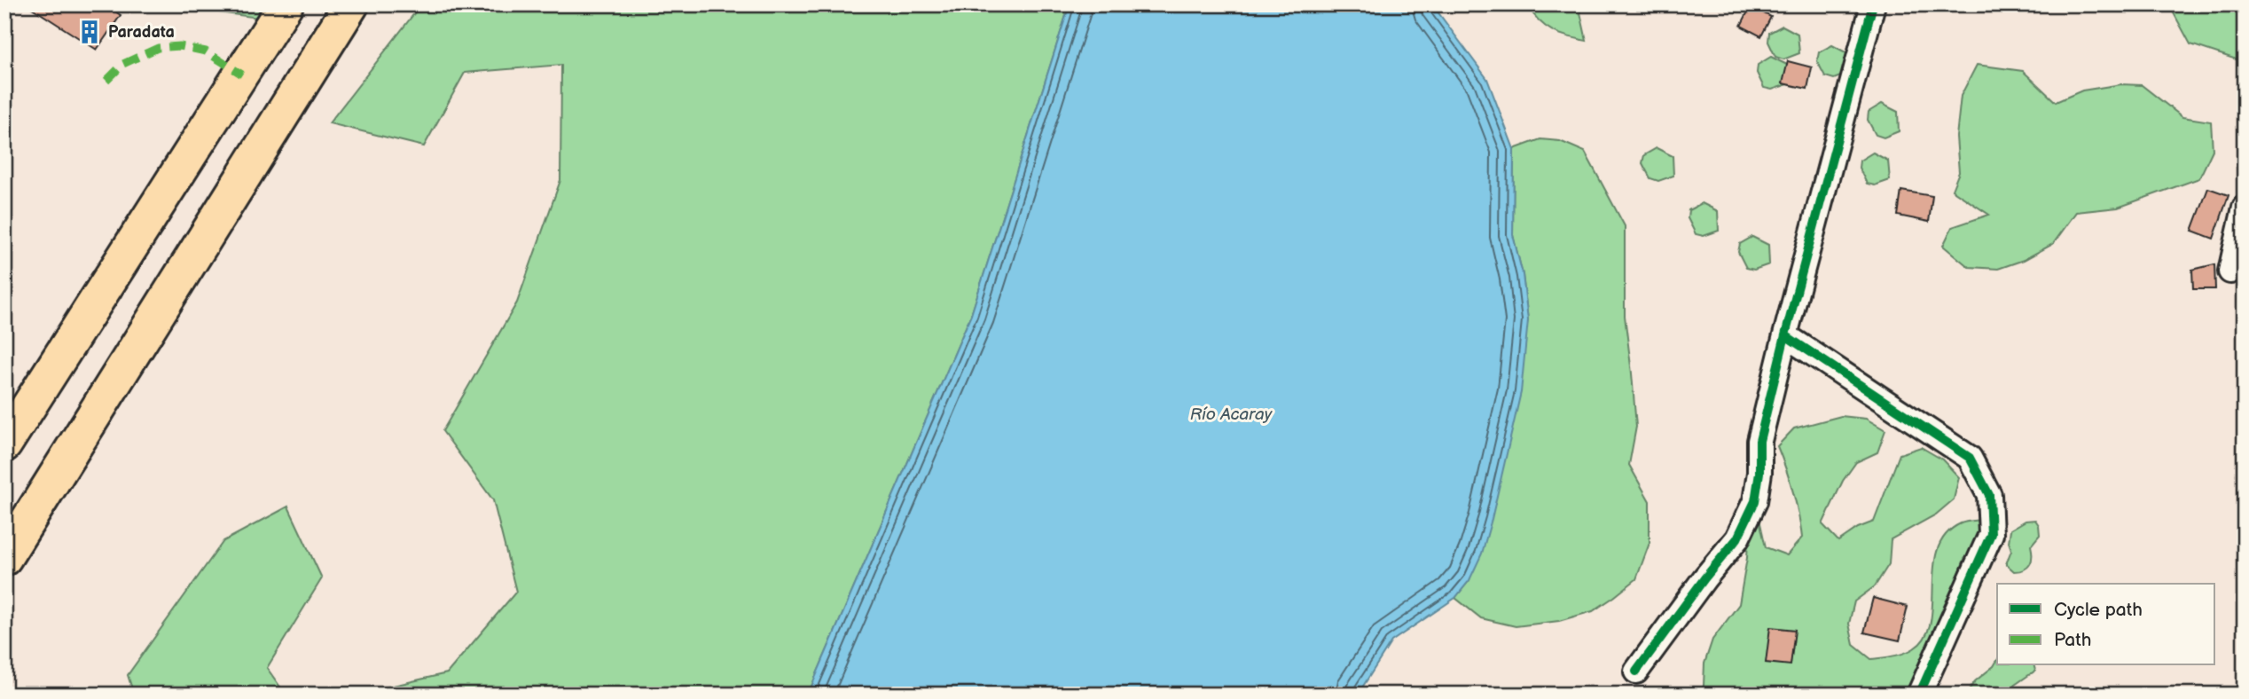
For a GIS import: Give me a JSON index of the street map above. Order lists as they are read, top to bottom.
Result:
{
  "water": ["Río Acaray"],
  "places": {
    "building": ["Paradata"]
  },
  "legend": ["Cycle path", "Path"]
}
